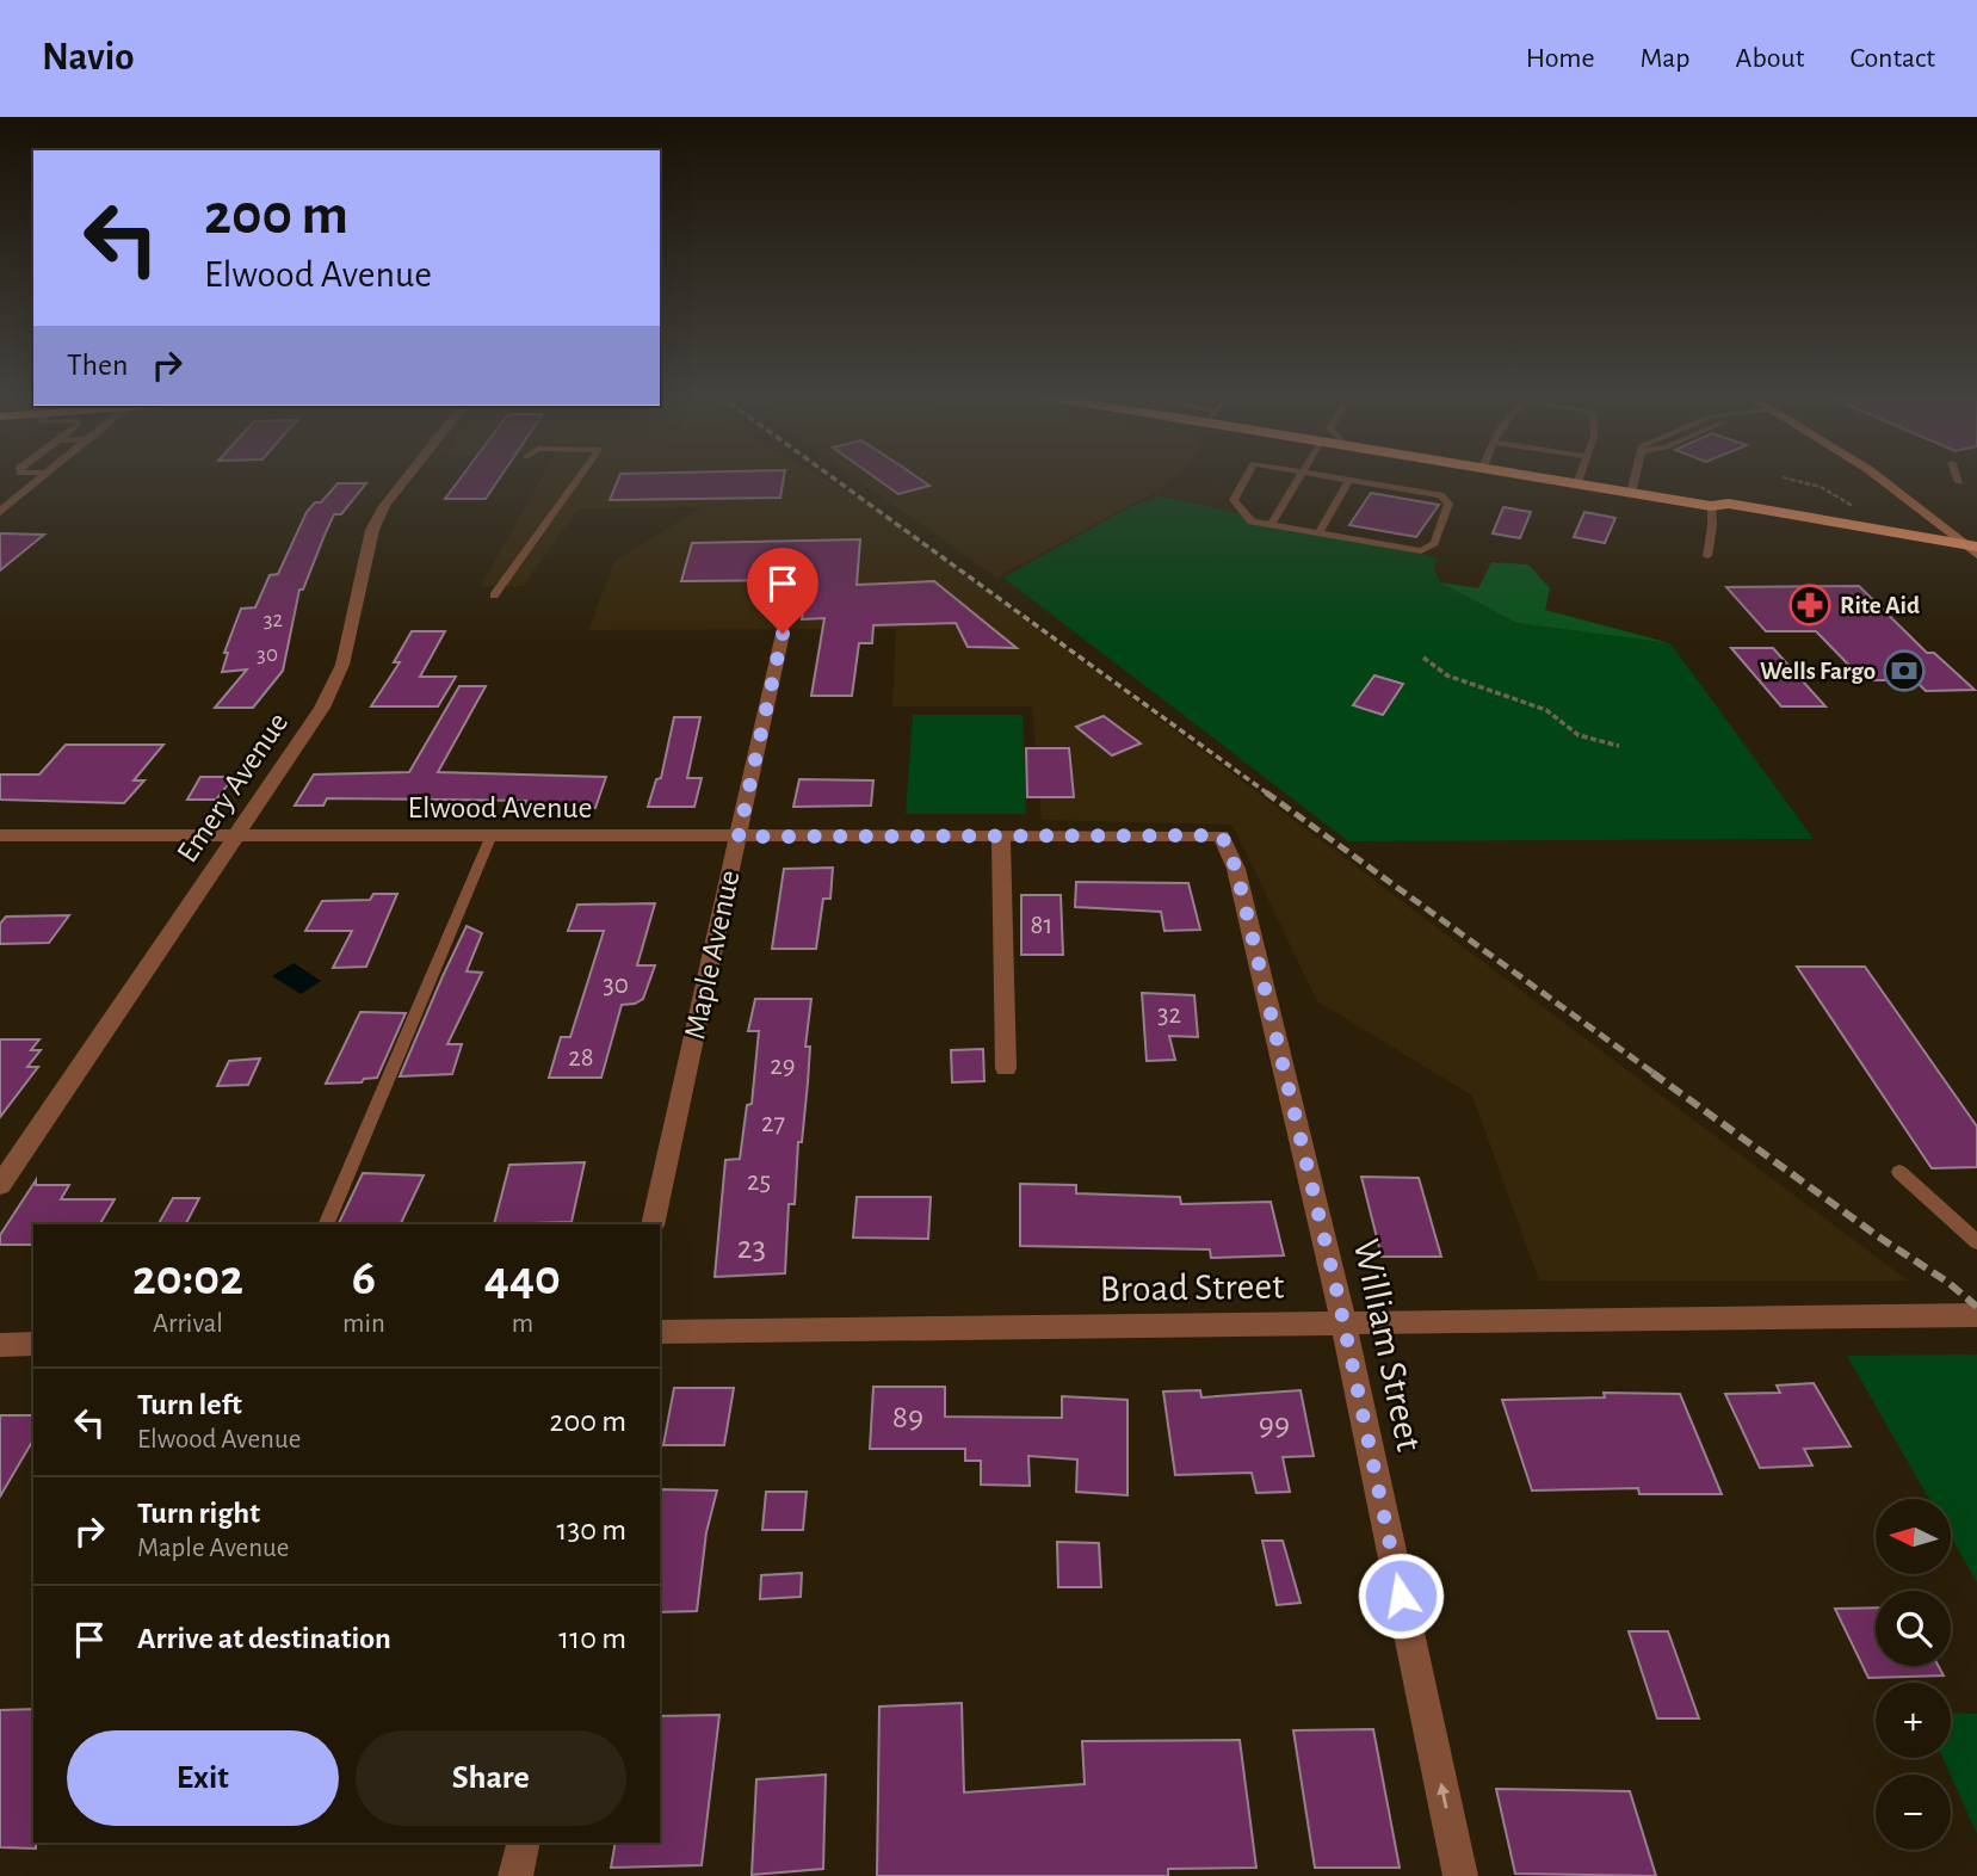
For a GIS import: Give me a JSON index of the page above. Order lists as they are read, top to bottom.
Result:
{
  "streets": {
    "street": [
      "Emery Avenue",
      "Elwood Avenue",
      "Maple Avenue",
      "Broad Street",
      "William Street"
    ]
  },
  "crossings": [
    ["Emery Avenue", "Elwood Avenue"],
    ["Elwood Avenue", "Maple Avenue"],
    ["Elwood Avenue", "William Street"],
    ["Broad Street", "William Street"]
  ],
  "one_way": ["William Street"],
  "places": {
    "pharmacy": ["Rite Aid"],
    "bank": ["Wells Fargo"]
  },
  "house_numbers": [
    "32",
    "30",
    "81",
    "30",
    "32",
    "28",
    "29",
    "27",
    "25",
    "23",
    "89",
    "99"
  ],
  "north": "left",
  "page": {
    "header": "Navio",
    "nav": [
      "Home",
      "Map",
      "About",
      "Contact"
    ],
    "turn": ["200 m", "Elwood Avenue"],
    "then": "Then",
    "eta": [
      "20:02",
      "Arrival",
      "6",
      "min",
      "440",
      "m"
    ],
    "list": [
      {
        "name": "Turn left",
        "note": "Elwood Avenue",
        "value": "200 m"
      },
      {
        "name": "Turn right",
        "note": "Maple Avenue",
        "value": "130 m"
      },
      {
        "name": "Arrive at destination",
        "value": "110 m"
      }
    ],
    "map_buttons": ["+", "−"],
    "buttons": ["Exit", "Share"]
  }
}
